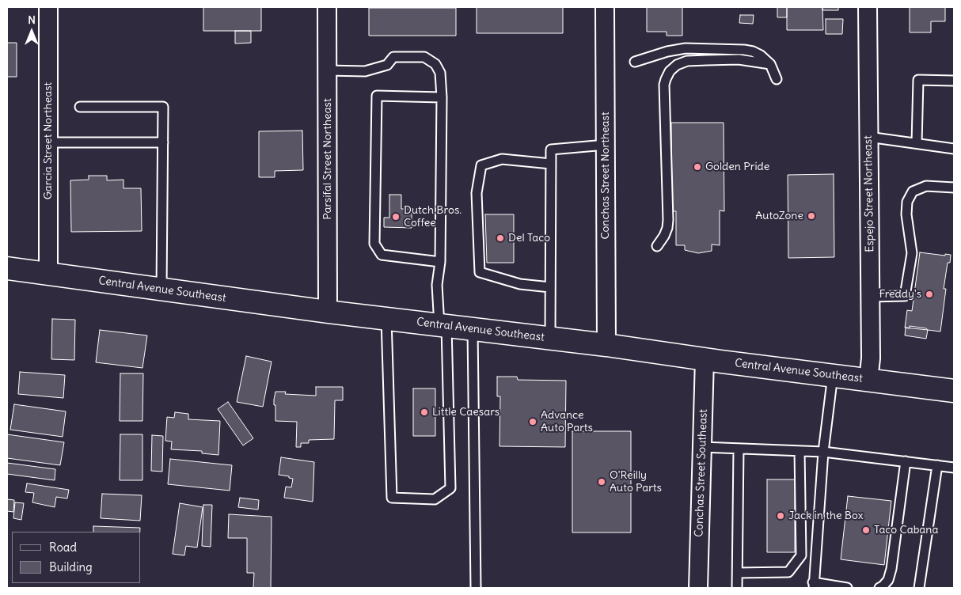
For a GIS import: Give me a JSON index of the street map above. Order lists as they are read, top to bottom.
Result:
{
  "streets": {
    "main road": ["Central Avenue Southeast"],
    "street": [
      "Garcia Street Northeast",
      "Parsifal Street Northeast",
      "Conchas Street Northeast",
      "Espejo Street Northeast",
      "Conchas Street Southeast"
    ]
  },
  "crossings": [
    ["Garcia Street Northeast", "Central Avenue Southeast"],
    ["Parsifal Street Northeast", "Central Avenue Southeast"],
    ["Conchas Street Northeast", "Central Avenue Southeast"],
    ["Espejo Street Northeast", "Central Avenue Southeast"],
    ["Central Avenue Southeast", "Conchas Street Southeast"]
  ],
  "places": [
    "Golden Pride",
    "AutoZone",
    "Dutch Bros. Coffee",
    "Del Taco",
    "Freddy's",
    "Little Caesars",
    "Advance Auto Parts",
    "O'Reilly Auto Parts",
    "Jack in the Box",
    "Taco Cabana"
  ],
  "legend": ["Road", "Building"],
  "north": "top"
}
